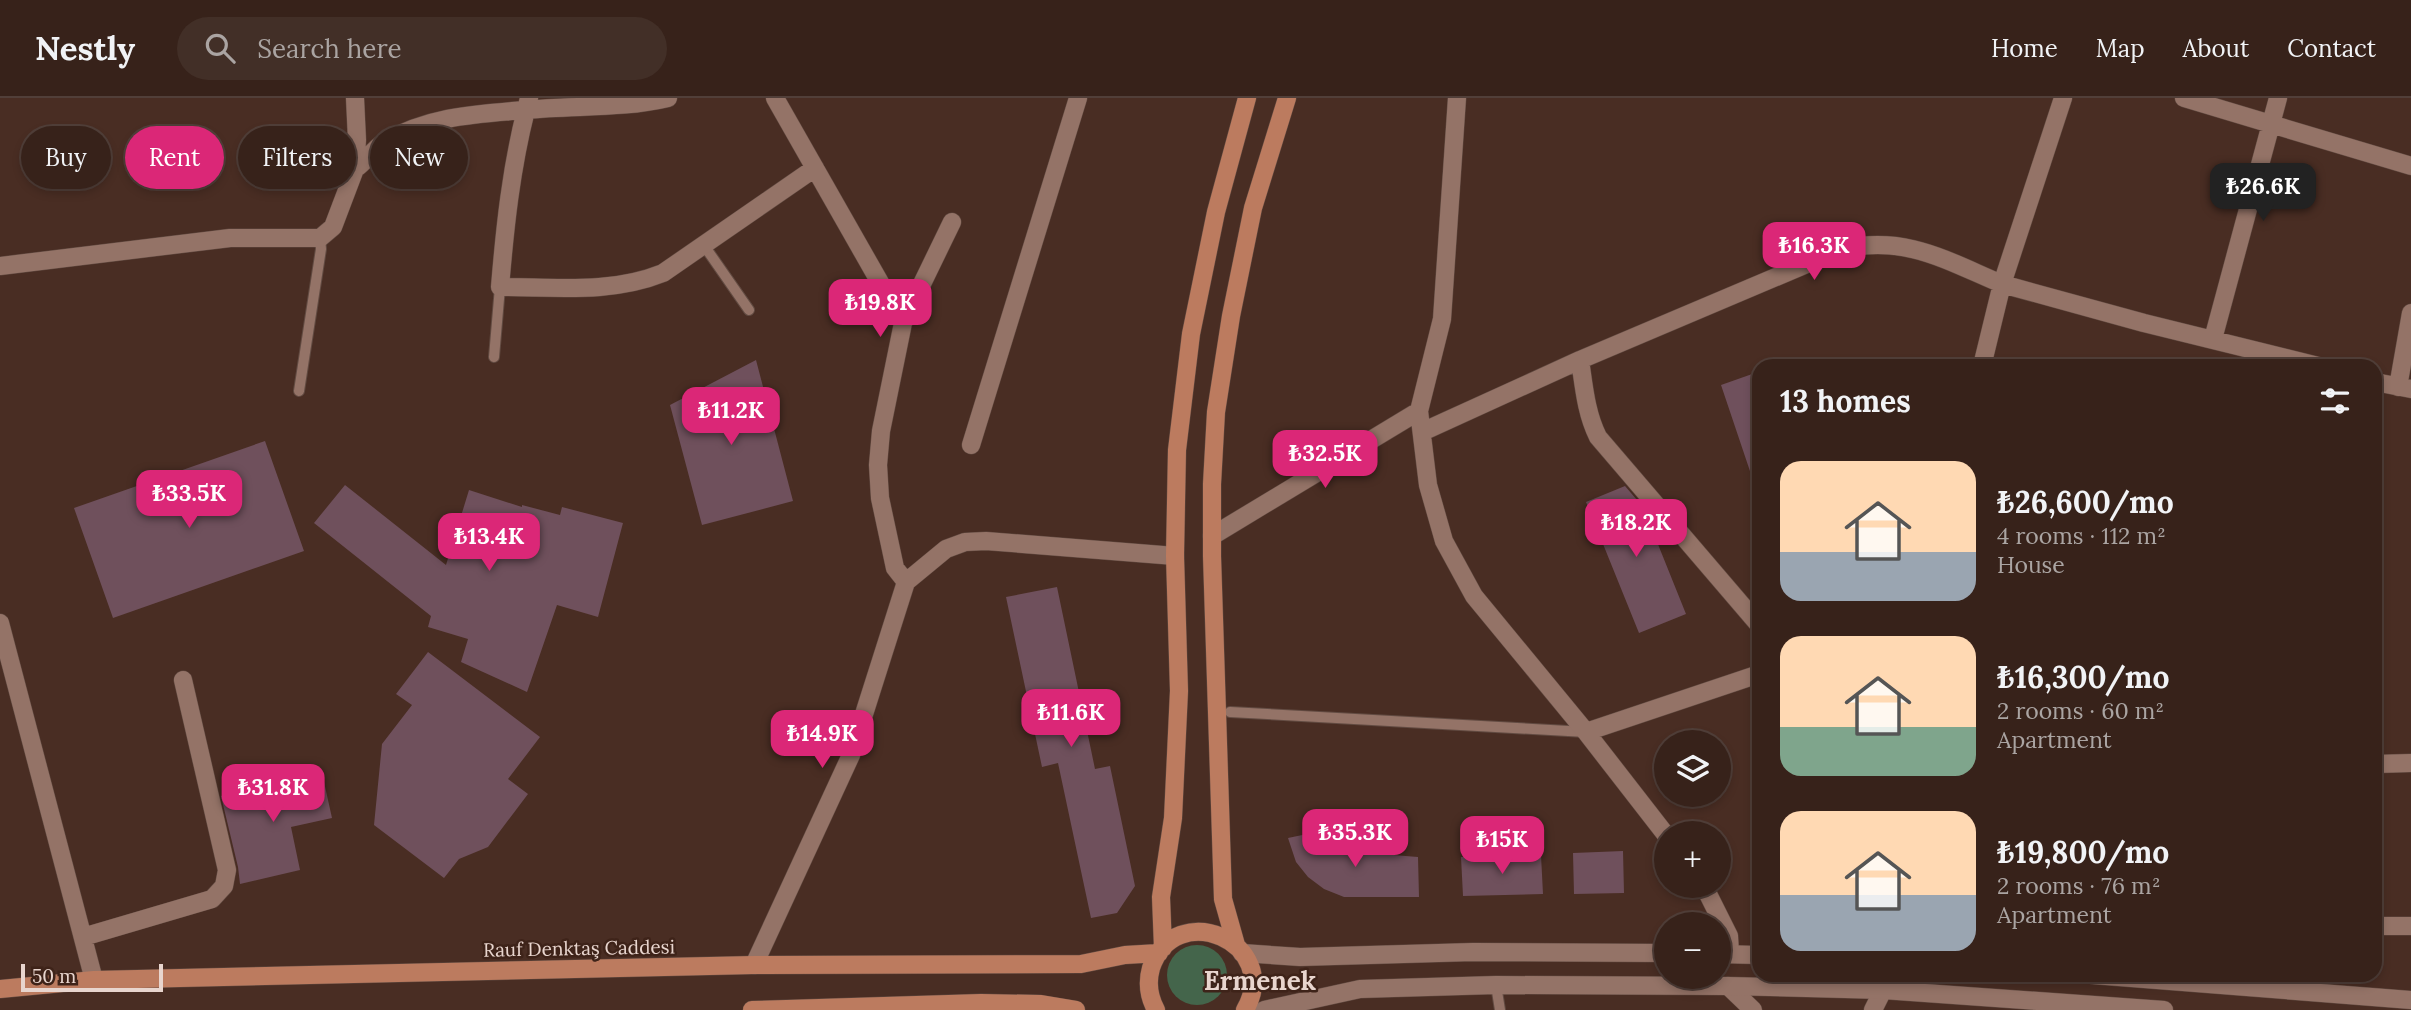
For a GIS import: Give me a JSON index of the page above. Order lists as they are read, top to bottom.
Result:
{
  "streets": {
    "main road": ["Rauf Denktaş Caddesi"]
  },
  "districts": ["Ermenek"],
  "scale_bar": "50 m",
  "page": {
    "header": "Nestly",
    "search": "Search here",
    "nav": [
      "Home",
      "Map",
      "About",
      "Contact"
    ],
    "chip": [
      "Buy",
      "Rent",
      "Filters",
      "New"
    ],
    "price": [
      "₺26.6K",
      "₺16.3K",
      "₺19.8K",
      "₺11.2K",
      "₺32.5K",
      "₺33.5K",
      "₺18.2K",
      "₺13.4K",
      "₺11.6K",
      "₺14.9K",
      "₺31.8K",
      "₺35.3K",
      "₺15K"
    ],
    "heading": "13 homes",
    "list": [
      {
        "name": "₺26,600/mo",
        "note": "4 rooms · 112 m² · House"
      },
      {
        "name": "₺16,300/mo",
        "note": "2 rooms · 60 m² · Apartment"
      },
      {
        "name": "₺19,800/mo",
        "note": "2 rooms · 76 m² · Apartment"
      }
    ],
    "map_buttons": ["+", "−"],
    "scale": "50 m"
  }
}
